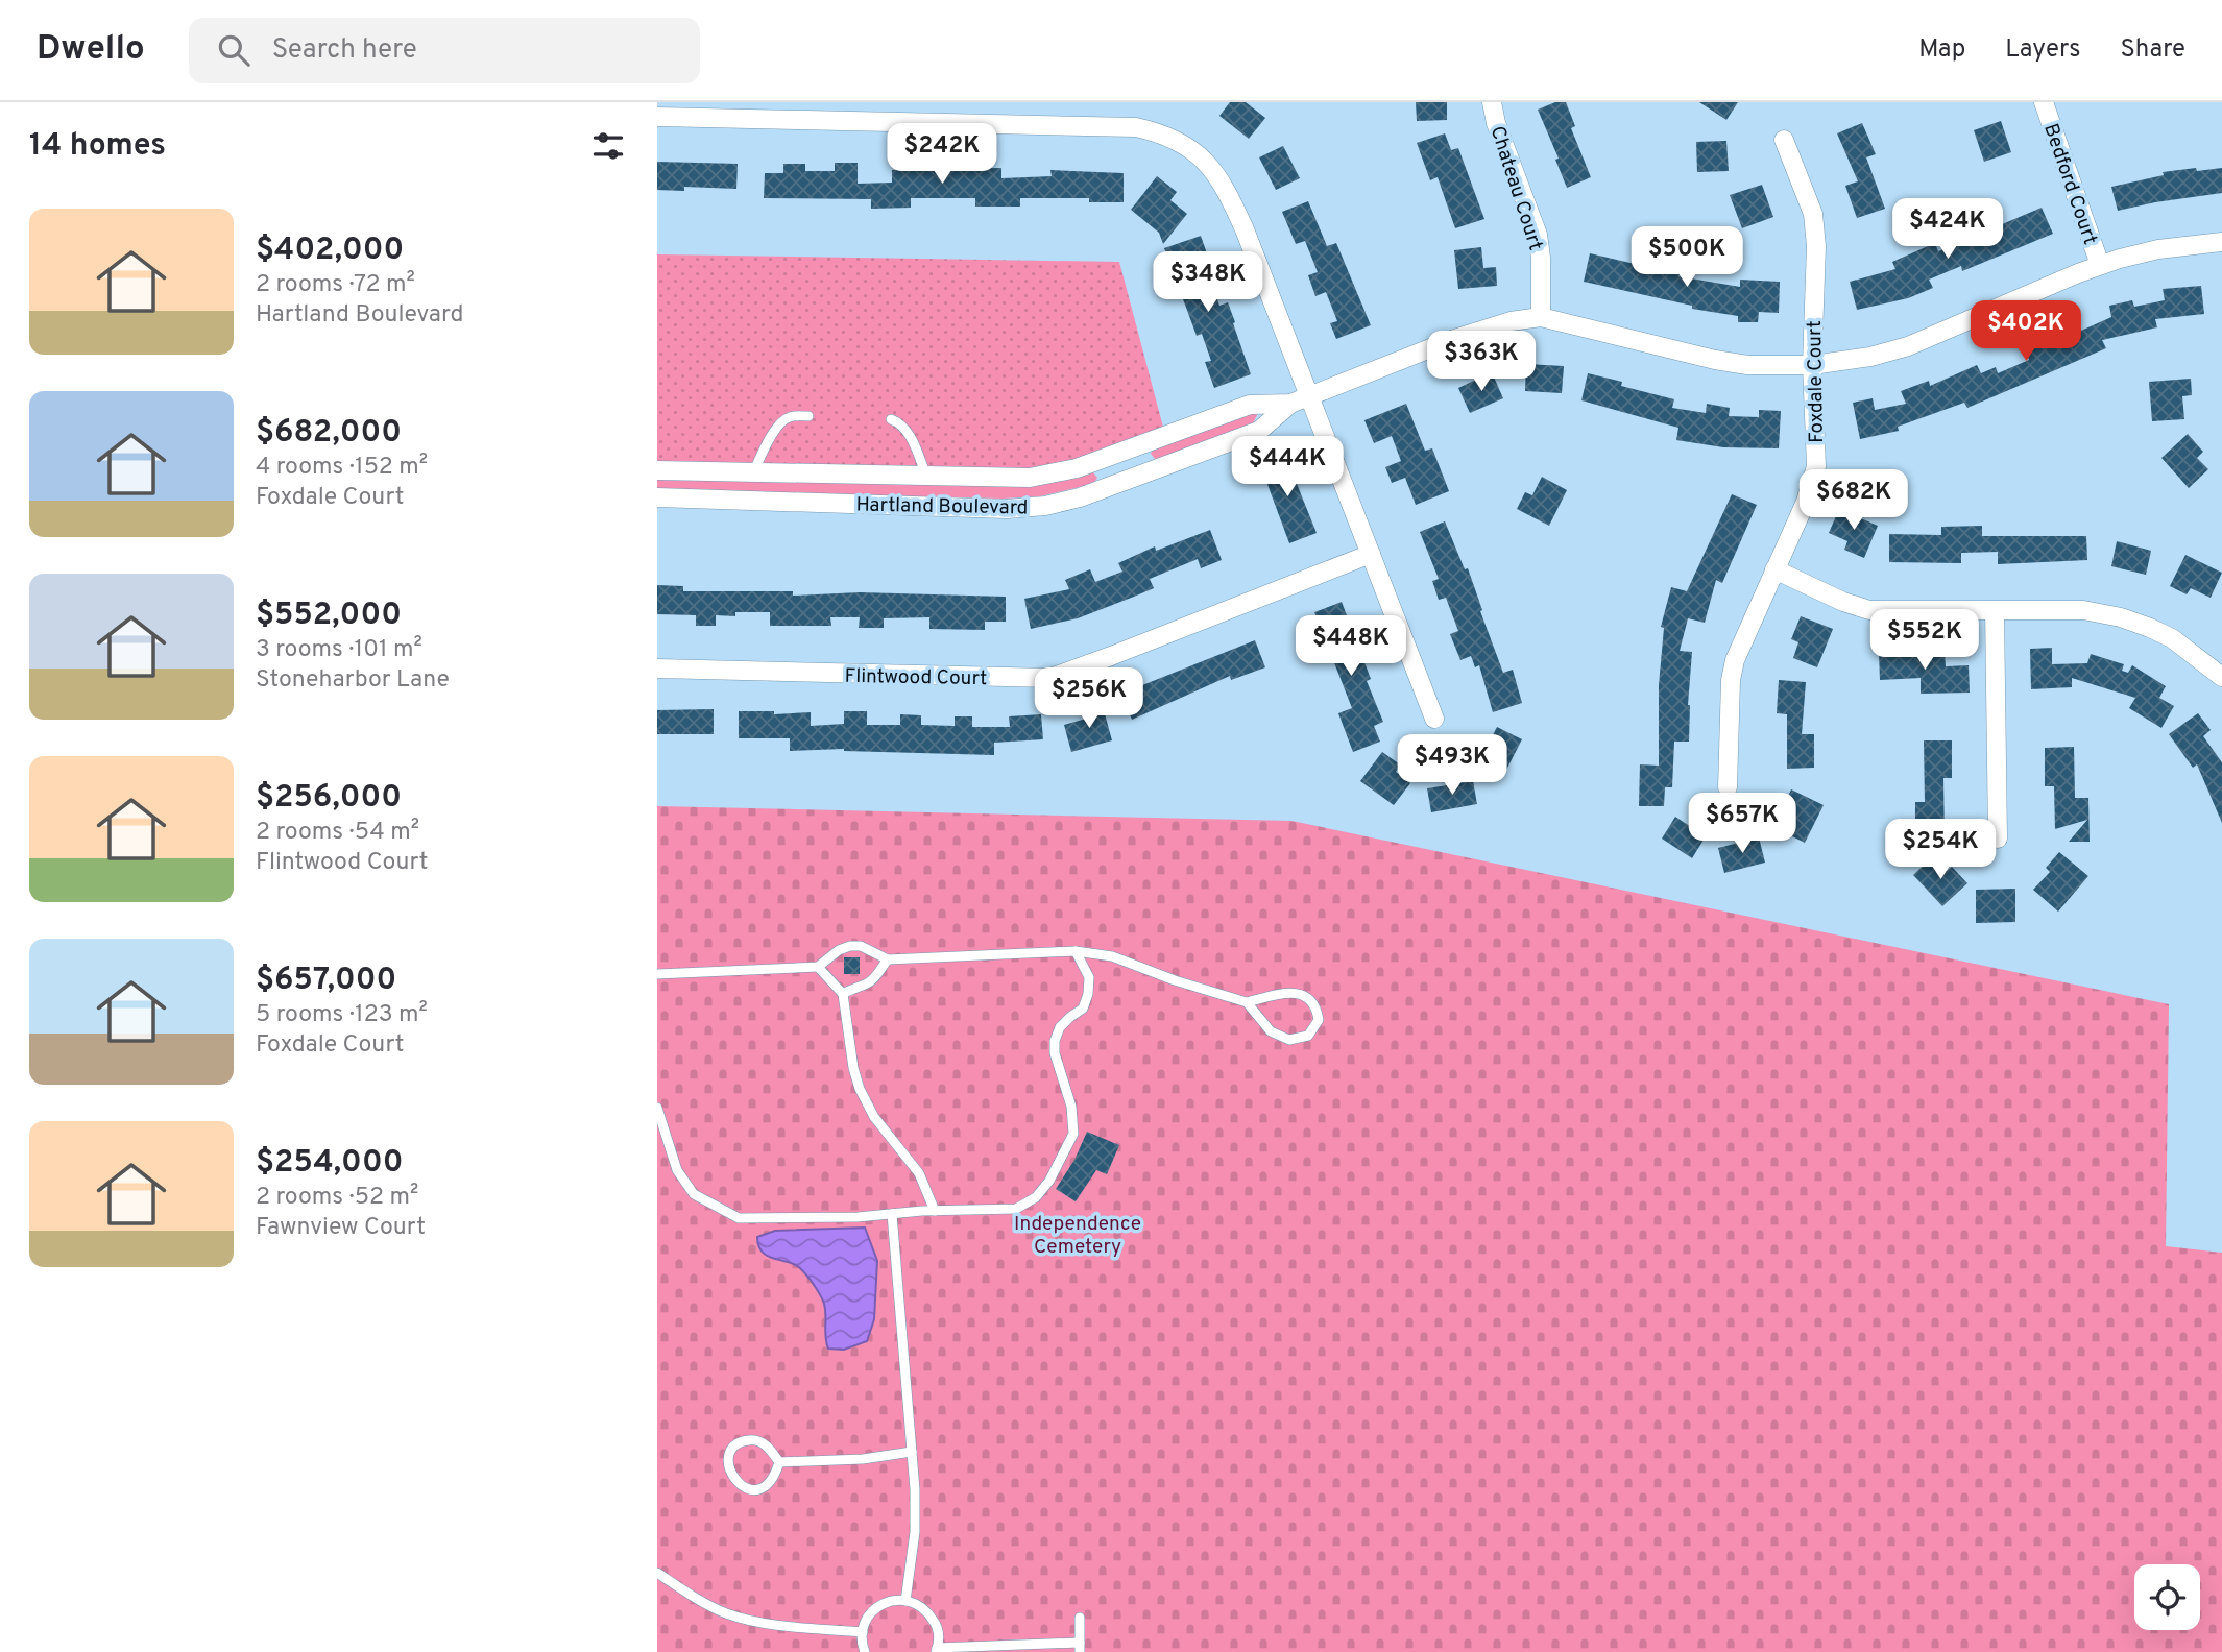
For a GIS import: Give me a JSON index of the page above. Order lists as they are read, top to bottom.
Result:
{
  "streets": {
    "street": [
      "Bedford Court",
      "Chateau Court",
      "Foxdale Court",
      "Hartland Boulevard",
      "Flintwood Court"
    ]
  },
  "crossings": [
    ["Bedford Court", "Hartland Boulevard"],
    ["Chateau Court", "Hartland Boulevard"],
    ["Foxdale Court", "Hartland Boulevard"]
  ],
  "parks": ["Independence Cemetery"],
  "page": {
    "header": "Dwello",
    "search": "Search here",
    "nav": ["Map", "Layers", "Share"],
    "heading": "14 homes",
    "price": [
      "$242K",
      "$424K",
      "$500K",
      "$348K",
      "$402K",
      "$363K",
      "$444K",
      "$682K",
      "$552K",
      "$448K",
      "$256K",
      "$493K",
      "$657K",
      "$254K"
    ],
    "list": [
      {
        "name": "$402,000",
        "note": "2 rooms · 72 m² · Hartland Boulevard"
      },
      {
        "name": "$682,000",
        "note": "4 rooms · 152 m² · Foxdale Court"
      },
      {
        "name": "$552,000",
        "note": "3 rooms · 101 m² · Stoneharbor Lane"
      },
      {
        "name": "$256,000",
        "note": "2 rooms · 54 m² · Flintwood Court"
      },
      {
        "name": "$657,000",
        "note": "5 rooms · 123 m² · Foxdale Court"
      },
      {
        "name": "$254,000",
        "note": "2 rooms · 52 m² · Fawnview Court"
      }
    ]
  }
}
